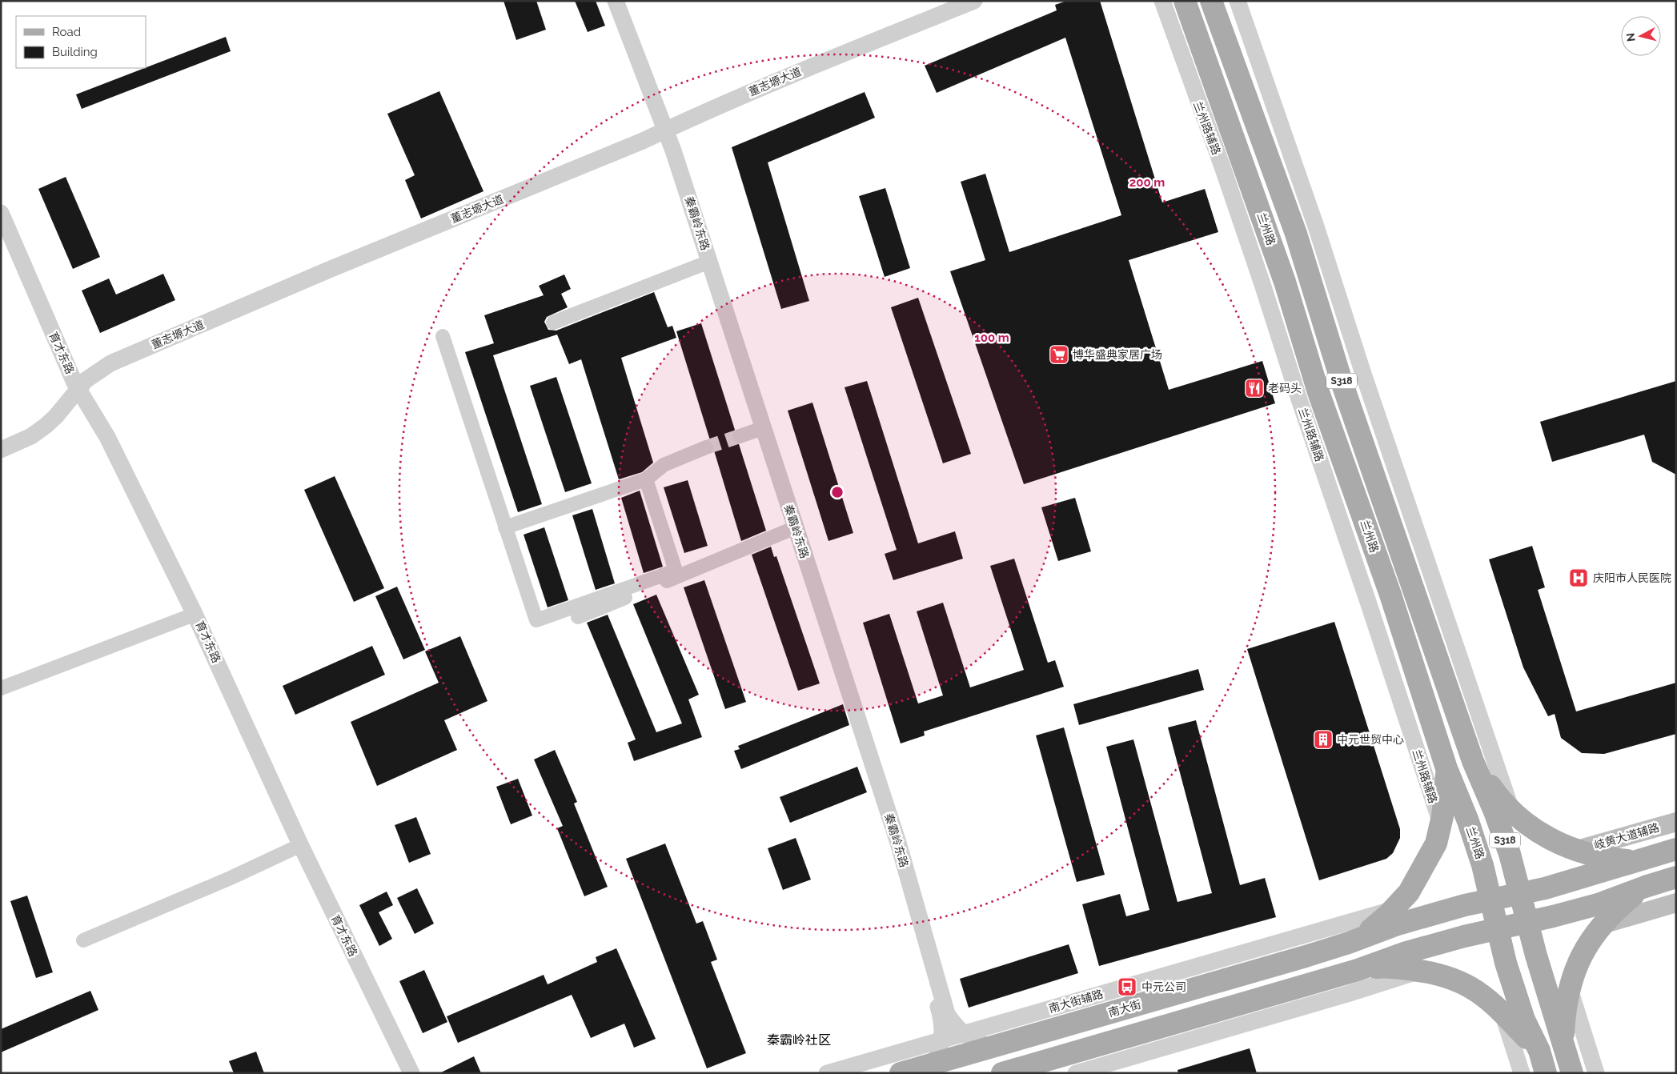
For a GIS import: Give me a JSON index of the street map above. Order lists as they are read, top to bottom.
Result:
{
  "streets": {
    "main road": [
      "兰州路",
      "S318",
      "岐黄大道辅路",
      "南大街"
    ],
    "street": [
      "董志塬大道",
      "兰州路辅路",
      "秦霸岭东路",
      "育才东路",
      "南大街辅路"
    ]
  },
  "crossings": [
    ["董志塬大道", "秦霸岭东路"],
    ["董志塬大道", "育才东路"],
    ["秦霸岭东路", "南大街辅路"],
    ["秦霸岭东路", "南大街"]
  ],
  "districts": ["秦霸岭社区"],
  "places": {
    "supermarket": ["博华盛典家居广场"],
    "restaurant": ["老码头"],
    "hospital": ["庆阳市人民医院"],
    "building": ["中元世贸中心"],
    "bus stop": ["中元公司"]
  },
  "legend": ["Road", "Building"],
  "north": "left",
  "rings": ["200 m", "100 m"]
}
